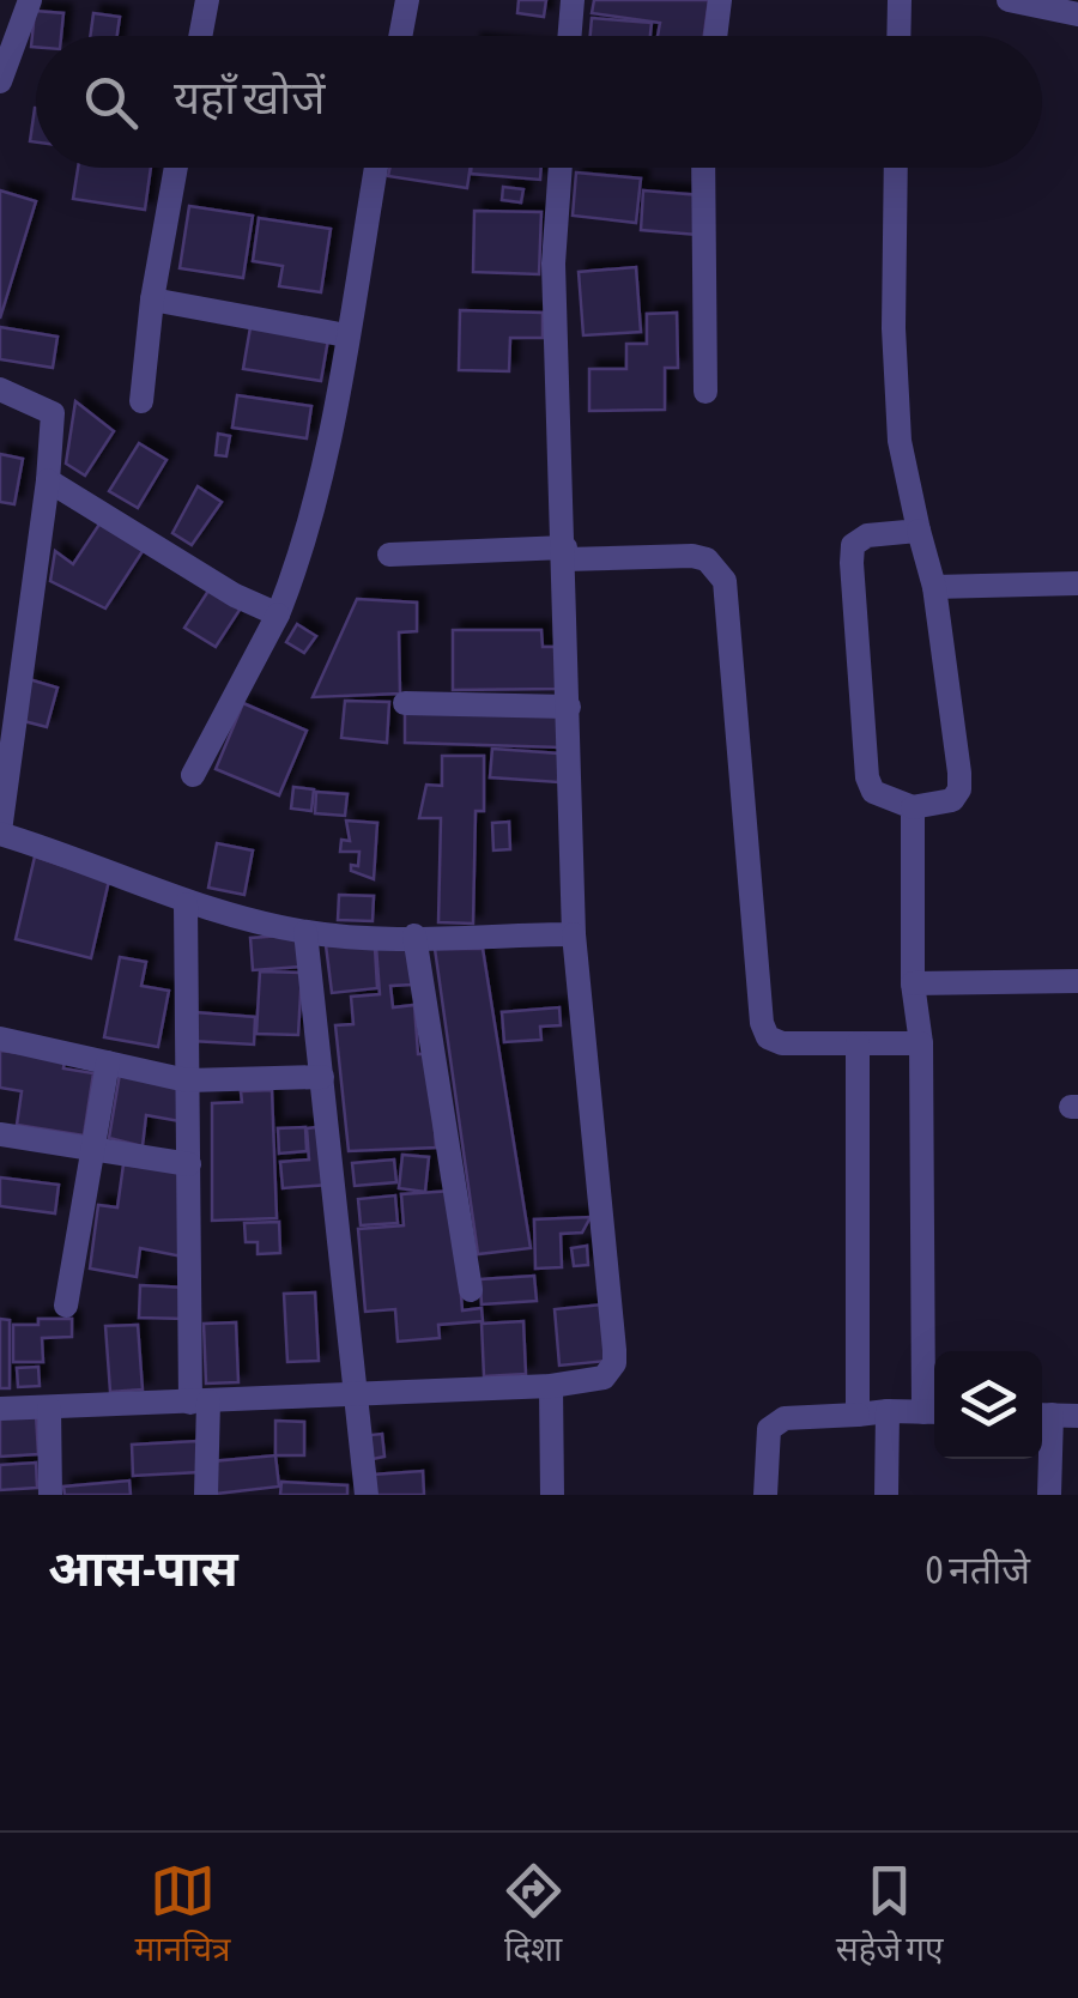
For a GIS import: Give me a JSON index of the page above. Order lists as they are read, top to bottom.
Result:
{
  "page": {
    "search": "यहाँ खोजें",
    "heading": ["आस-पास", "0 नतीजे"],
    "nav": ["मानचित्र", "दिशा", "सहेजे गए"]
  }
}
